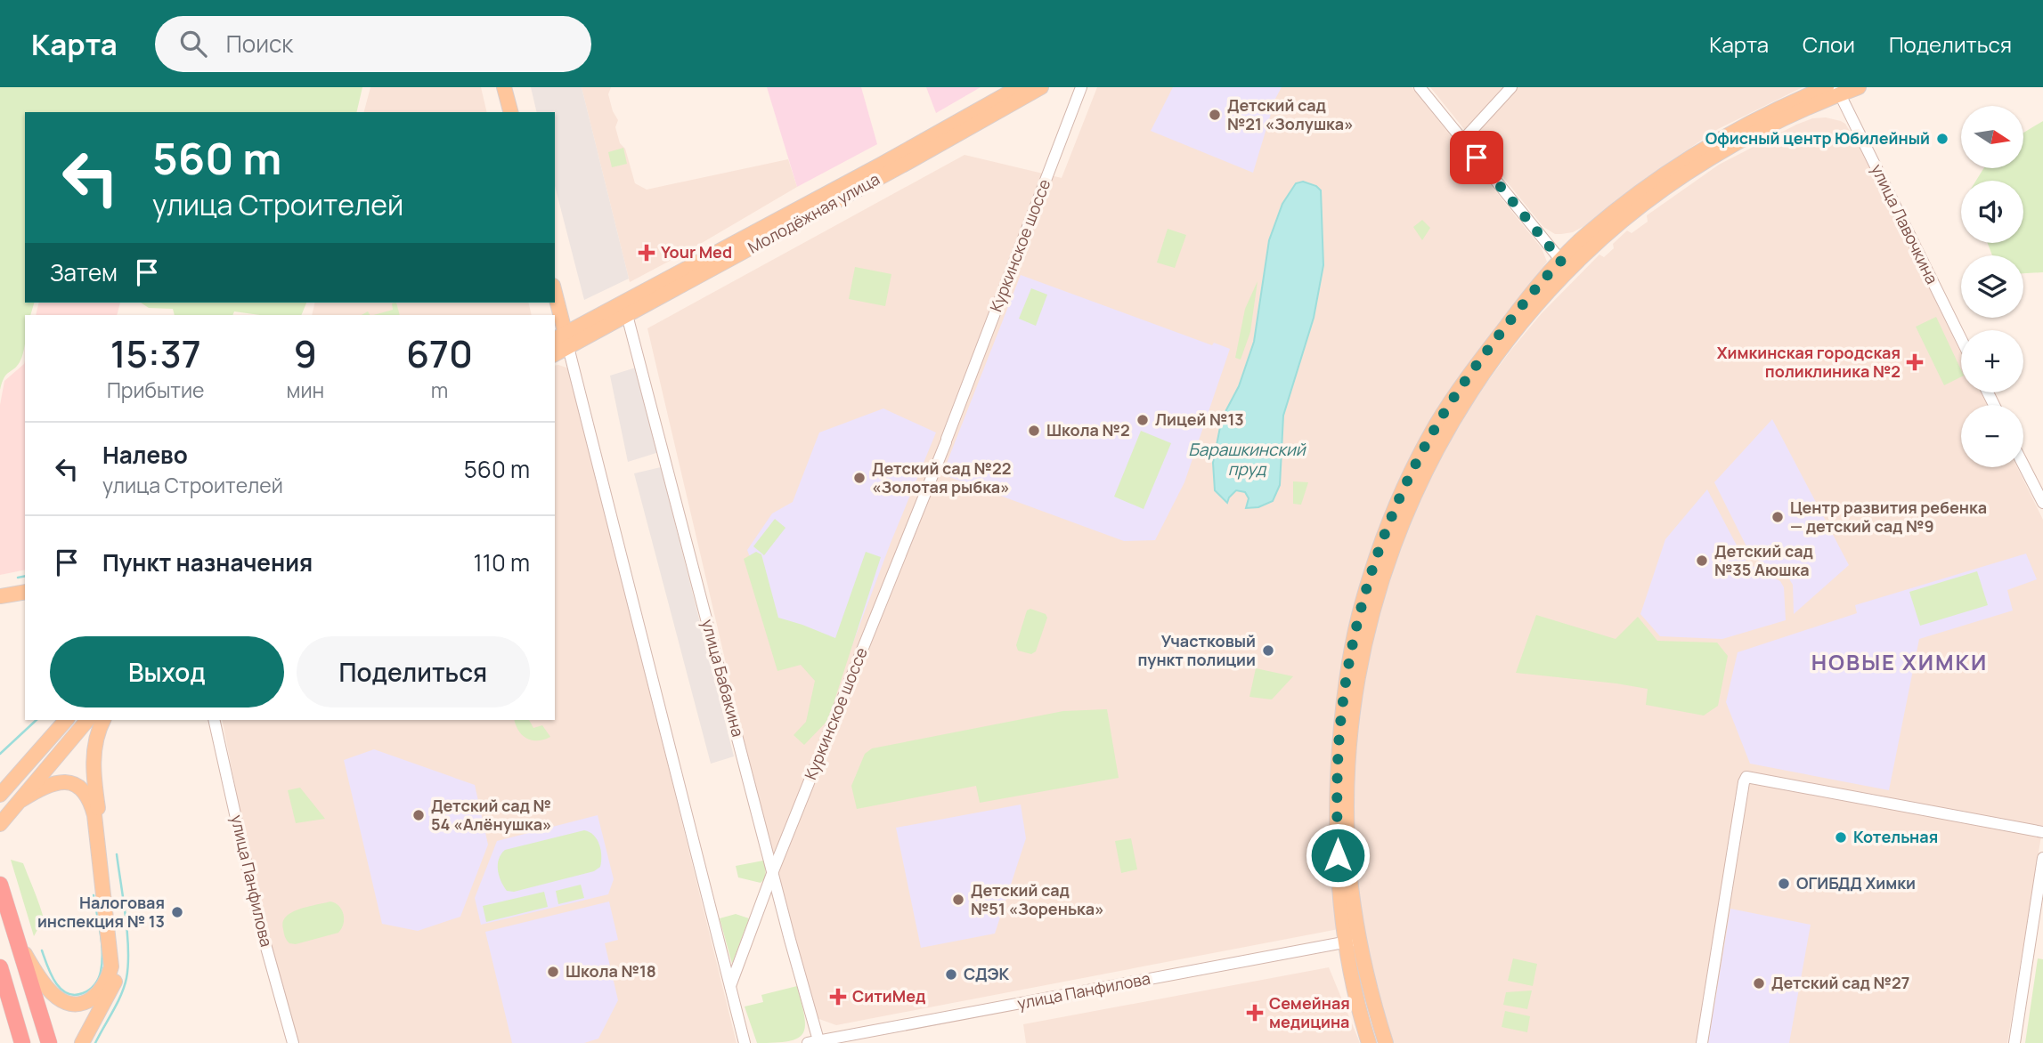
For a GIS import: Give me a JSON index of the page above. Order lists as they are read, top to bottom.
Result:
{
  "streets": {
    "main road": ["Молодёжная улица"],
    "street": [
      "улица Лавочкина",
      "Куркинское шоссе",
      "улица Бабакина",
      "улица Панфилова"
    ]
  },
  "crossings": [
    ["Молодёжная улица", "улица Бабакина"],
    ["Куркинское шоссе", "улица Бабакина"],
    ["улица Бабакина", "улица Панфилова"]
  ],
  "districts": ["НОВЫЕ ХИМКИ"],
  "water": ["Барашкинский пруд"],
  "places": {
    "other": [
      "Детский сад №21 «Золушка»",
      "Офисный центр Юбилейный",
      "Лицей №13",
      "Школа №2",
      "Детский сад №22 «Золотая рыбка»",
      "Центр развития ребенка — детский сад №9",
      "Детский сад №35 Аюшка",
      "Участковый пункт полиции",
      "Детский сад № 54 «Алёнушка»",
      "Котельная",
      "ОГИБДД Химки",
      "Детский сад №51 «Зоренька»",
      "Налоговая инспекция № 13",
      "Школа №18",
      "СДЭК",
      "Детский сад №27"
    ],
    "health": [
      "Your Med",
      "Химкинская городская поликлиника №2",
      "СитиМед",
      "Семейная медицина"
    ]
  },
  "north": "right",
  "page": {
    "header": "Карта",
    "search": "Поиск",
    "nav": ["Карта", "Слои", "Поделиться"],
    "map_buttons": ["+", "−"],
    "turn": ["560 m", "улица Строителей"],
    "then": "Затем",
    "eta": [
      "15:37",
      "Прибытие",
      "9",
      "мин",
      "670",
      "m"
    ],
    "list": [
      {
        "name": "Налево",
        "note": "улица Строителей",
        "value": "560 m"
      },
      {
        "name": "Пункт назначения",
        "value": "110 m"
      }
    ],
    "buttons": ["Выход", "Поделиться"]
  }
}
